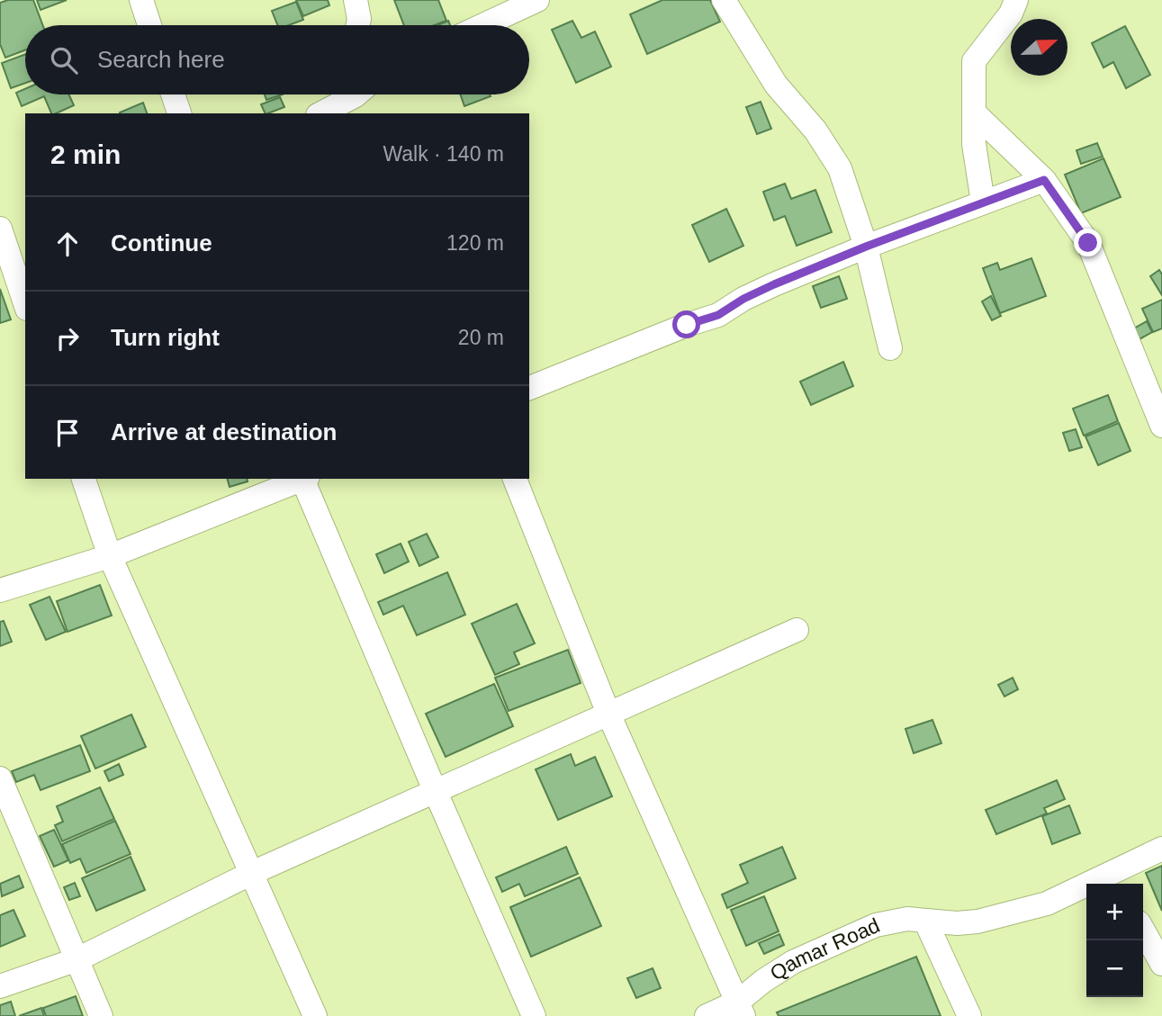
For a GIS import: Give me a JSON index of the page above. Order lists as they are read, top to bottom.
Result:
{
  "streets": {
    "street": ["Qamar Road"]
  },
  "north": "right",
  "page": {
    "search": "Search here",
    "heading": ["2 min", "Walk · 140 m"],
    "list": [
      ["Continue", "120 m"],
      ["Turn right", "20 m"],
      "Arrive at destination"
    ],
    "map_buttons": ["+", "−"]
  }
}
